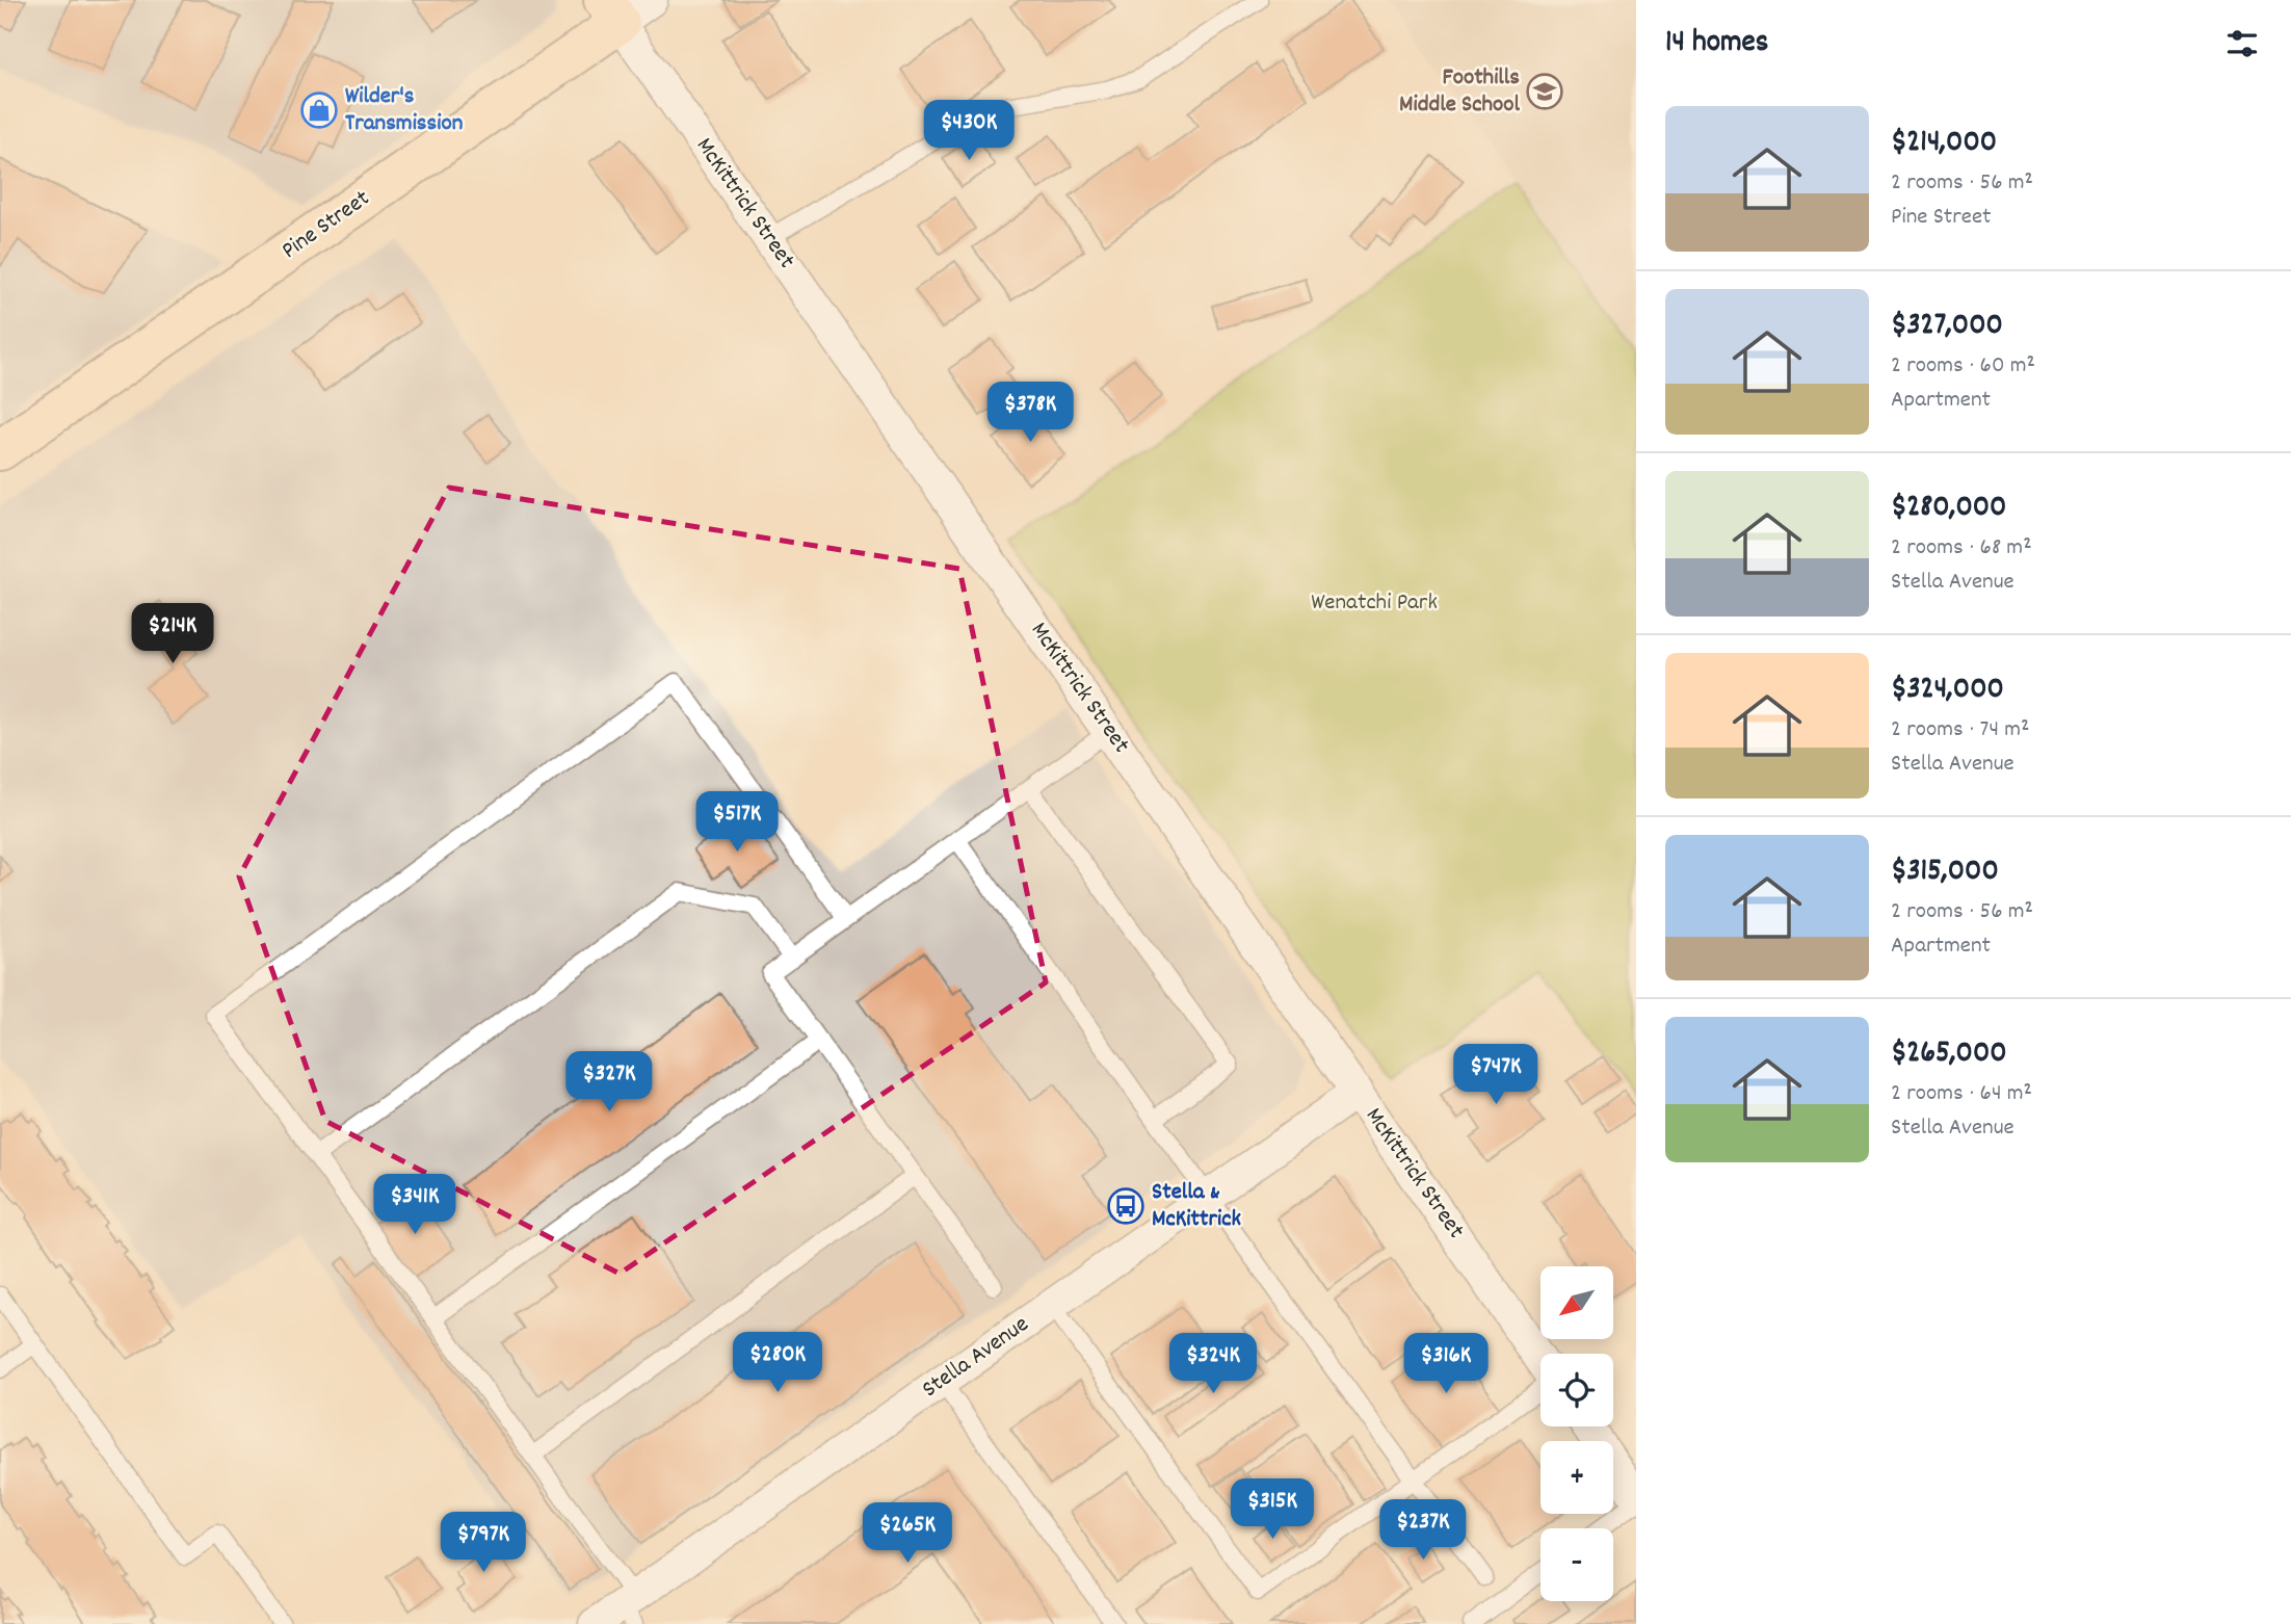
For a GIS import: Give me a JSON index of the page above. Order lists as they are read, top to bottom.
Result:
{
  "streets": {
    "street": ["McKittrick Street", "Pine Street", "Stella Avenue"]
  },
  "crossings": [
    ["McKittrick Street", "Pine Street"],
    ["McKittrick Street", "Stella Avenue"]
  ],
  "parks": ["Wenatchi Park"],
  "places": {
    "school or university": ["Foothills Middle School"],
    "shop": ["Wilder's Transmission"],
    "bus stop": ["Stella & McKittrick"]
  },
  "north": "bottom left",
  "page": {
    "heading": "14 homes",
    "list": [
      {
        "name": "$214,000",
        "note": "2 rooms · 56 m² · Pine Street"
      },
      {
        "name": "$327,000",
        "note": "2 rooms · 60 m² · Apartment"
      },
      {
        "name": "$280,000",
        "note": "2 rooms · 68 m² · Stella Avenue"
      },
      {
        "name": "$324,000",
        "note": "2 rooms · 74 m² · Stella Avenue"
      },
      {
        "name": "$315,000",
        "note": "2 rooms · 56 m² · Apartment"
      },
      {
        "name": "$265,000",
        "note": "2 rooms · 64 m² · Stella Avenue"
      }
    ],
    "price": [
      "$430K",
      "$378K",
      "$214K",
      "$517K",
      "$747K",
      "$327K",
      "$341K",
      "$280K",
      "$324K",
      "$316K",
      "$315K",
      "$237K",
      "$265K",
      "$797K"
    ],
    "map_buttons": ["+", "−"]
  }
}
